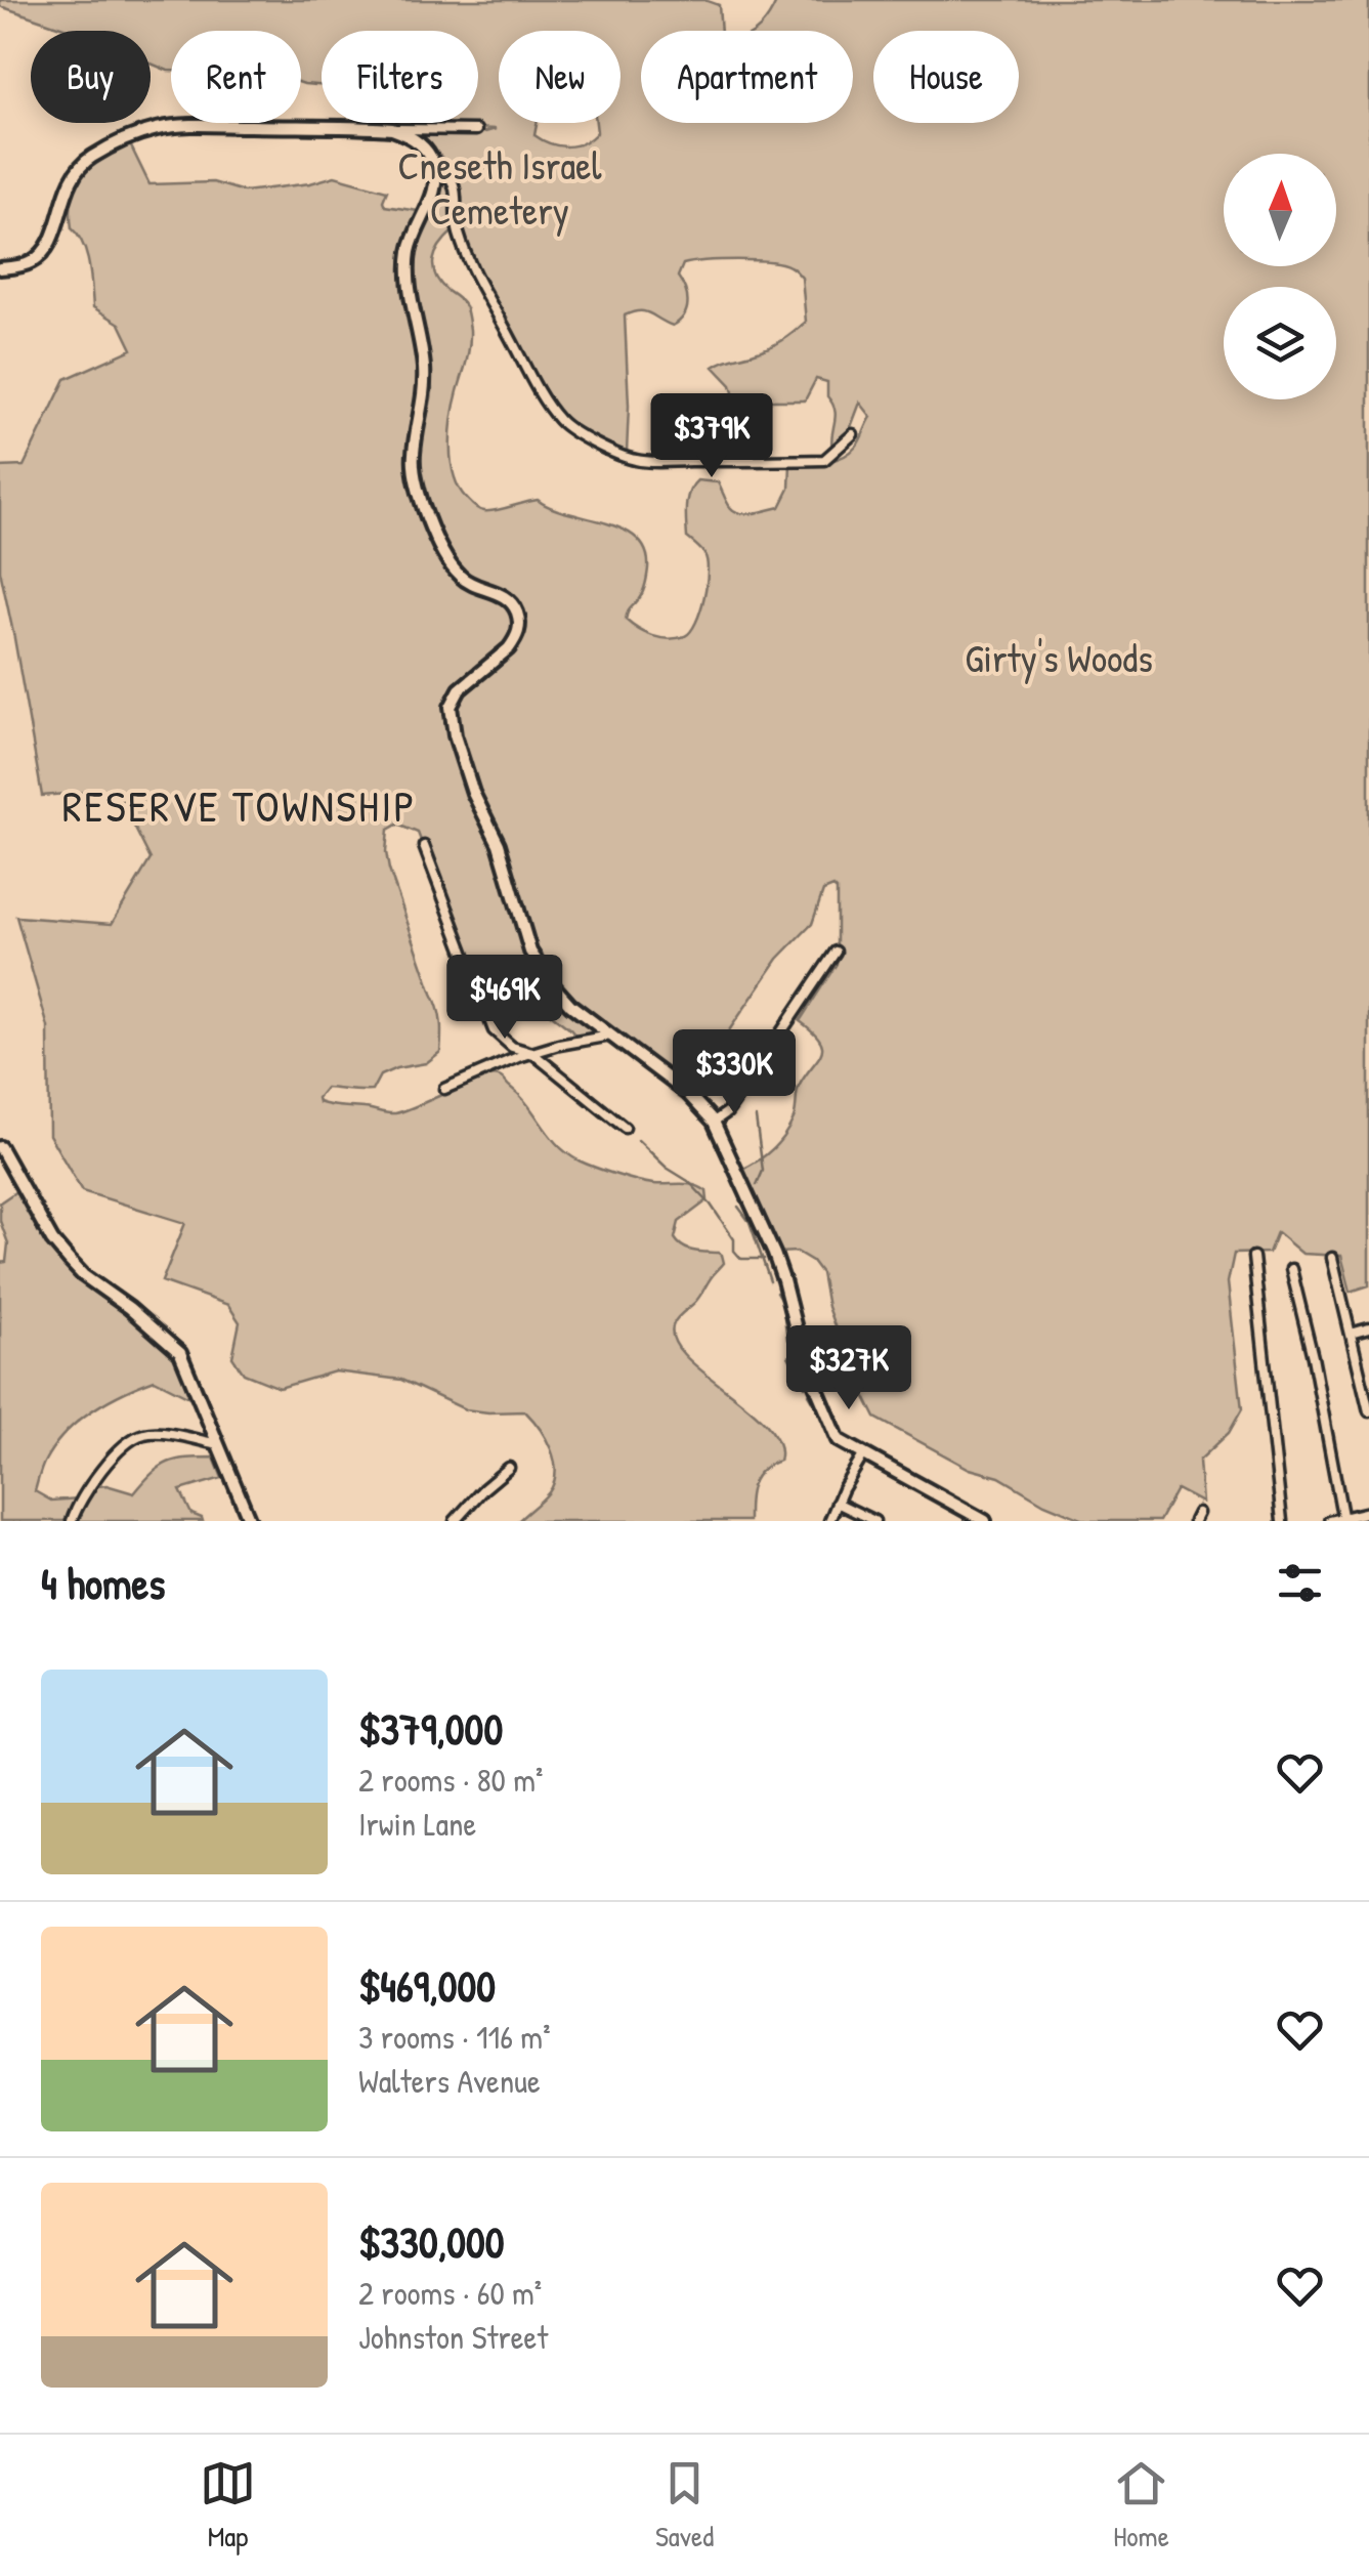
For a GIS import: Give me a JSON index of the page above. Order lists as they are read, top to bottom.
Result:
{
  "districts": ["RESERVE TOWNSHIP"],
  "parks": ["Cneseth Israel Cemetery", "Girty's Woods"],
  "north": "top",
  "page": {
    "chip": [
      "Buy",
      "Rent",
      "Filters",
      "New",
      "Apartment",
      "House"
    ],
    "price": [
      "$379K",
      "$469K",
      "$330K",
      "$327K"
    ],
    "heading": "4 homes",
    "list": [
      {
        "name": "$379,000",
        "note": "2 rooms · 80 m² · Irwin Lane"
      },
      {
        "name": "$469,000",
        "note": "3 rooms · 116 m² · Walters Avenue"
      },
      {
        "name": "$330,000",
        "note": "2 rooms · 60 m² · Johnston Street"
      }
    ],
    "tabs": ["Map", "Saved", "Home"]
  }
}
